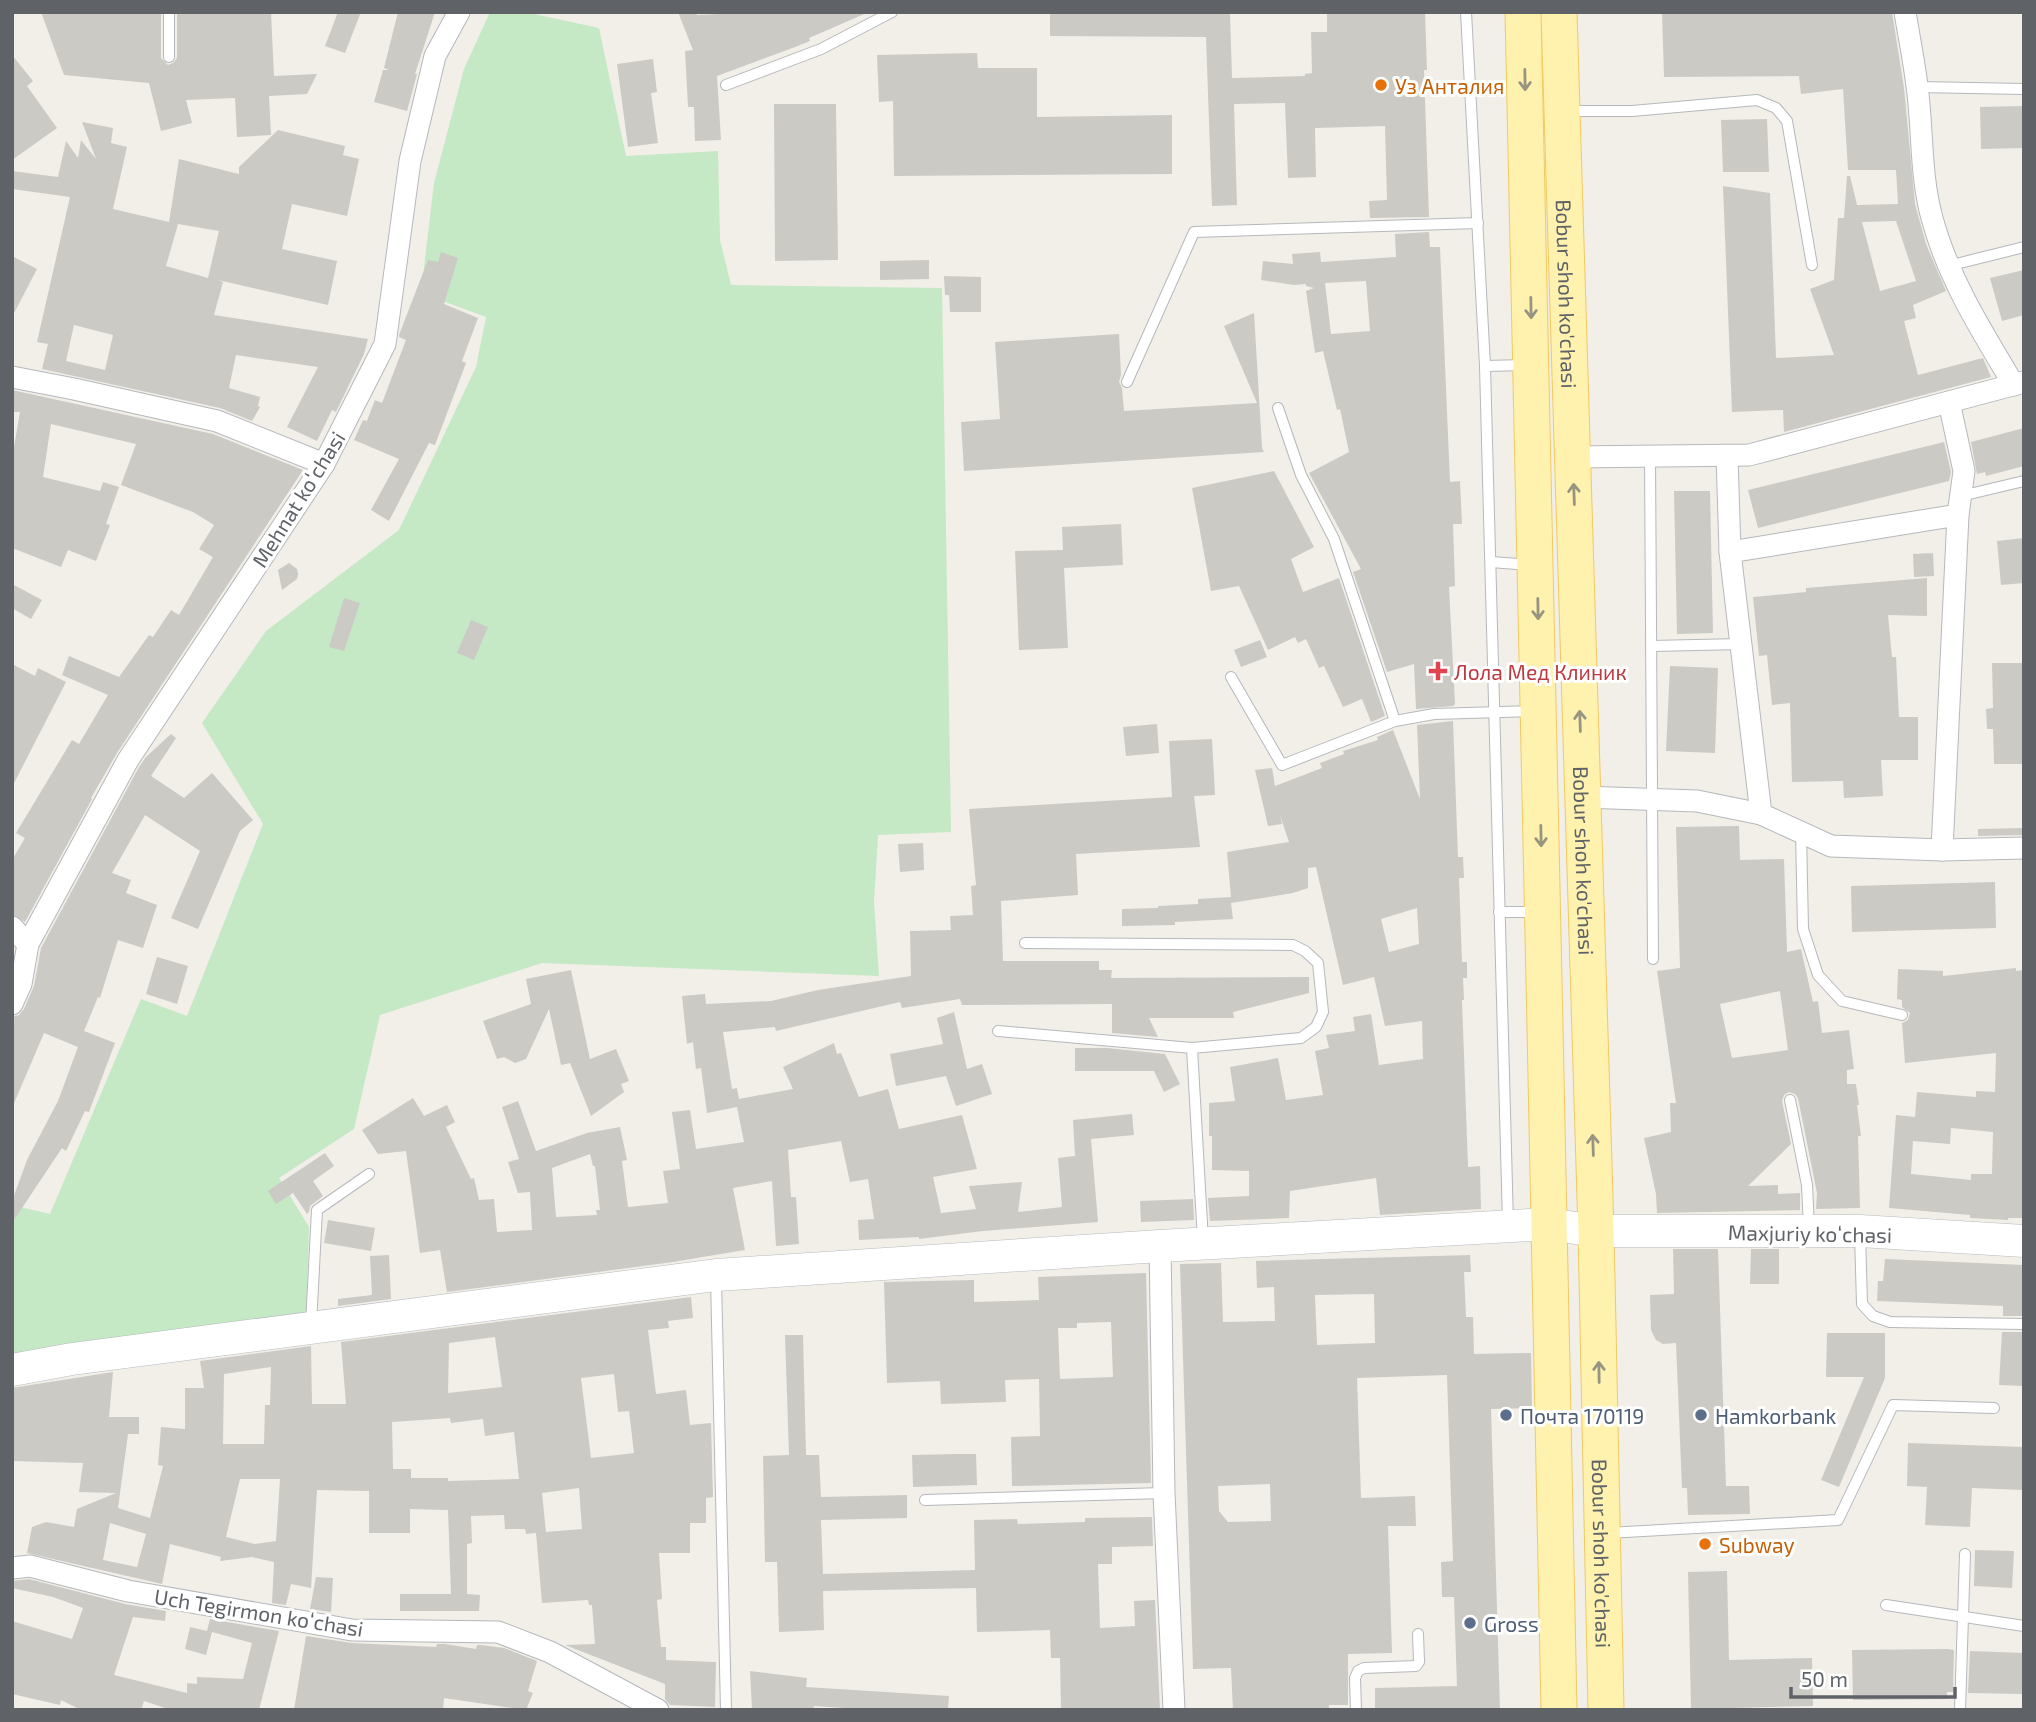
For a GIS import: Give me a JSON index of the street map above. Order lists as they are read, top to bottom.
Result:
{
  "streets": {
    "main road": ["Bobur shoh ko'chasi"],
    "street": ["Mehnat koʻchasi", "Maxjuriy koʻchasi", "Uch Tegirmon koʻchasi"]
  },
  "crossings": [
    ["Bobur shoh ko'chasi", "Maxjuriy koʻchasi"]
  ],
  "places": {
    "other": [
      "Уз Анталия",
      "Почта 170119",
      "Hamkorbank",
      "Subway",
      "Gross"
    ],
    "health": ["Лола Мед Клиник"]
  },
  "scale_bar": "50 m"
}
